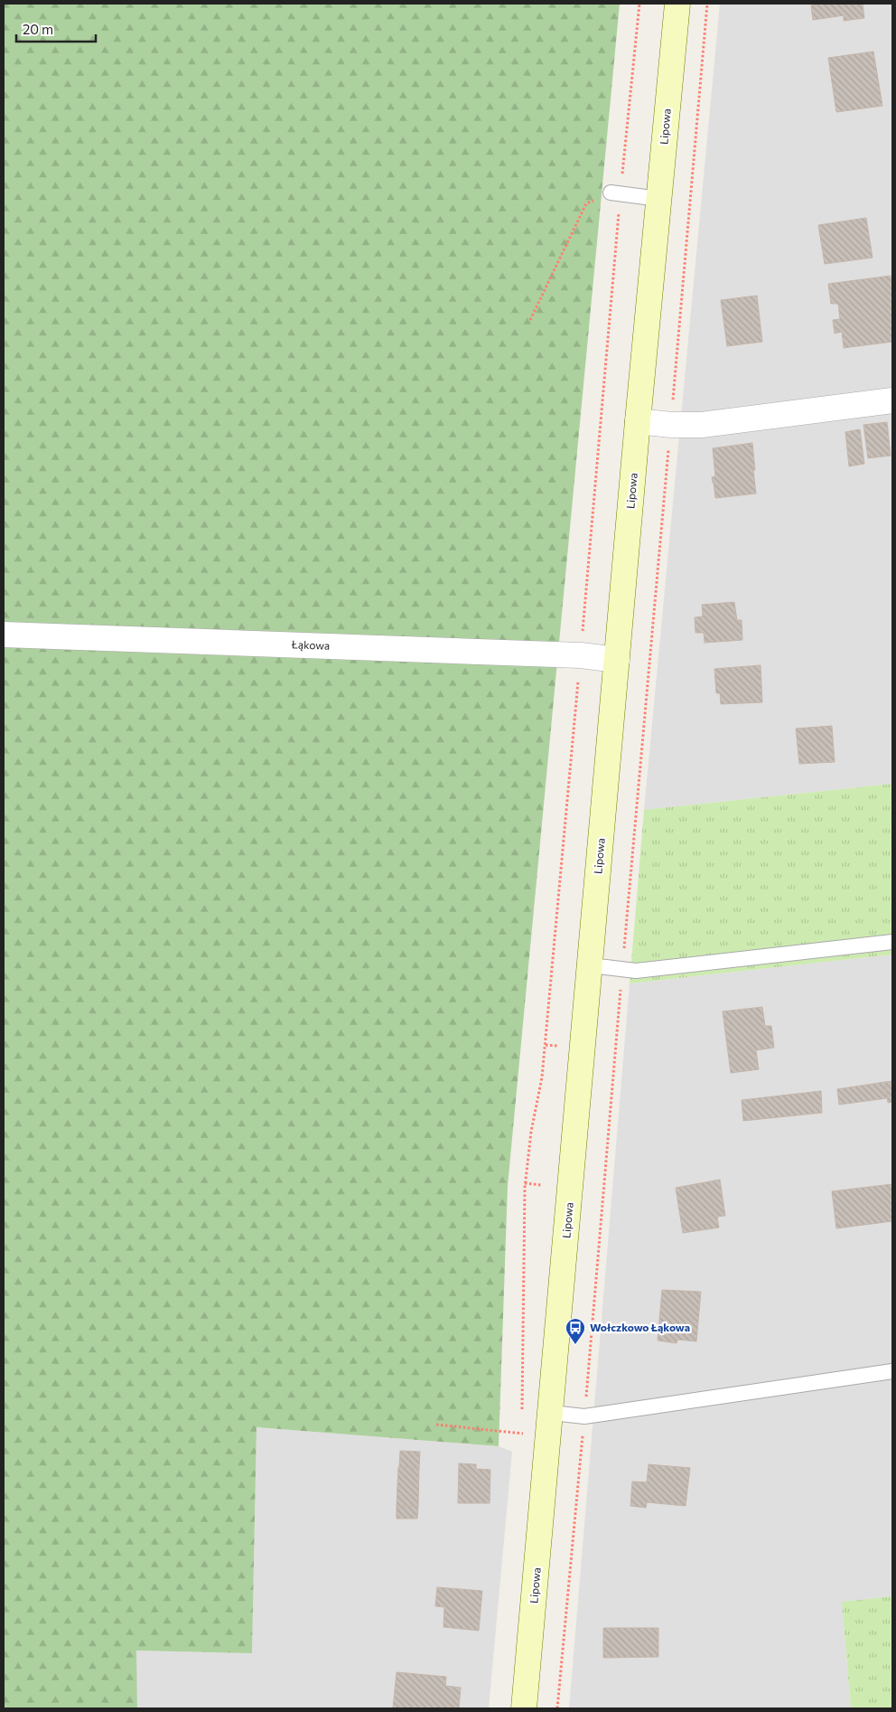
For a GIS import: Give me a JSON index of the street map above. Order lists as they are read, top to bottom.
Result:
{
  "streets": {
    "street": ["Lipowa", "Łąkowa"]
  },
  "crossings": [
    ["Lipowa", "Łąkowa"]
  ],
  "places": {
    "bus stop": ["Wołczkowo Łąkowa"]
  },
  "scale_bar": "20 m"
}
